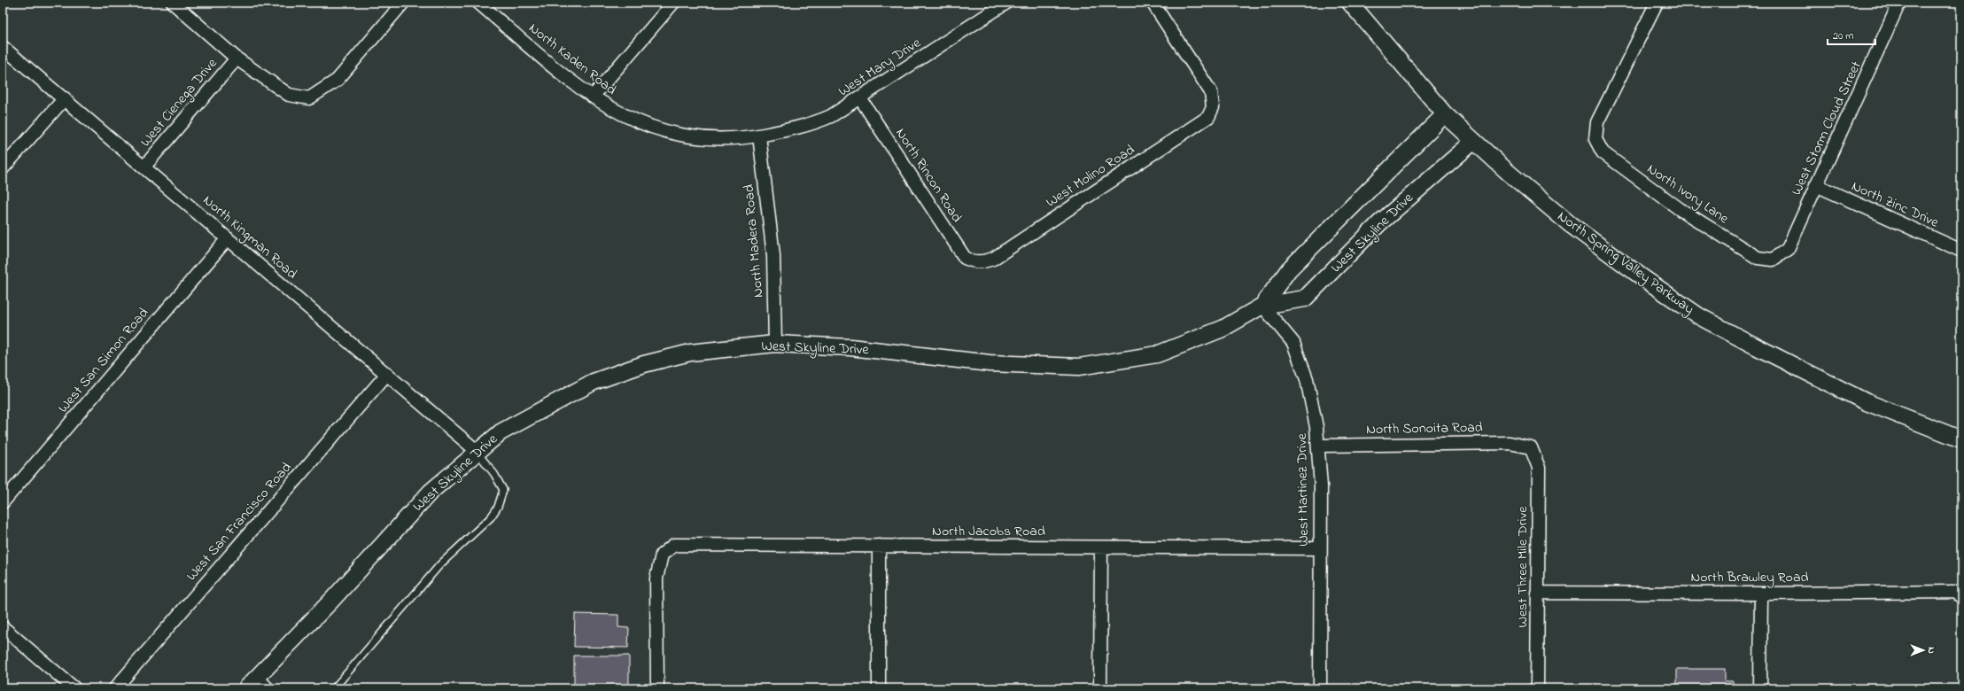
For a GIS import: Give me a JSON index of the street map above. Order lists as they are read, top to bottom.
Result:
{
  "streets": {
    "street": [
      "North Kaden Road",
      "West Mary Drive",
      "West Cienega Drive",
      "West Storm Cloud Street",
      "North Rincon Road",
      "West Molino Road",
      "North Ivory Lane",
      "North Zinc Drive",
      "West Skyline Drive",
      "North Kingman Road",
      "North Madera Road",
      "North Spring Valley Parkway",
      "West San Simon Road",
      "North Sonoita Road",
      "West Martinez Drive",
      "West San Francisco Road",
      "North Jacobs Road",
      "West Three Mile Drive",
      "North Brawley Road"
    ]
  },
  "crossings": [
    ["North Kaden Road", "West Mary Drive"],
    ["North Kaden Road", "North Madera Road"],
    ["West Mary Drive", "North Rincon Road"],
    ["West Mary Drive", "North Madera Road"],
    ["West Cienega Drive", "North Kingman Road"],
    ["West Storm Cloud Street", "North Ivory Lane"],
    ["West Storm Cloud Street", "North Zinc Drive"],
    ["North Rincon Road", "West Molino Road"],
    ["West Skyline Drive", "North Kingman Road"],
    ["West Skyline Drive", "North Madera Road"],
    ["West Skyline Drive", "North Spring Valley Parkway"],
    ["West Skyline Drive", "West Martinez Drive"],
    ["North Kingman Road", "West San Simon Road"],
    ["North Kingman Road", "West San Francisco Road"],
    ["North Sonoita Road", "West Martinez Drive"],
    ["North Sonoita Road", "West Three Mile Drive"],
    ["West Martinez Drive", "North Jacobs Road"],
    ["West Three Mile Drive", "North Brawley Road"]
  ],
  "scale_bar": "20 m",
  "north": "right"
}
